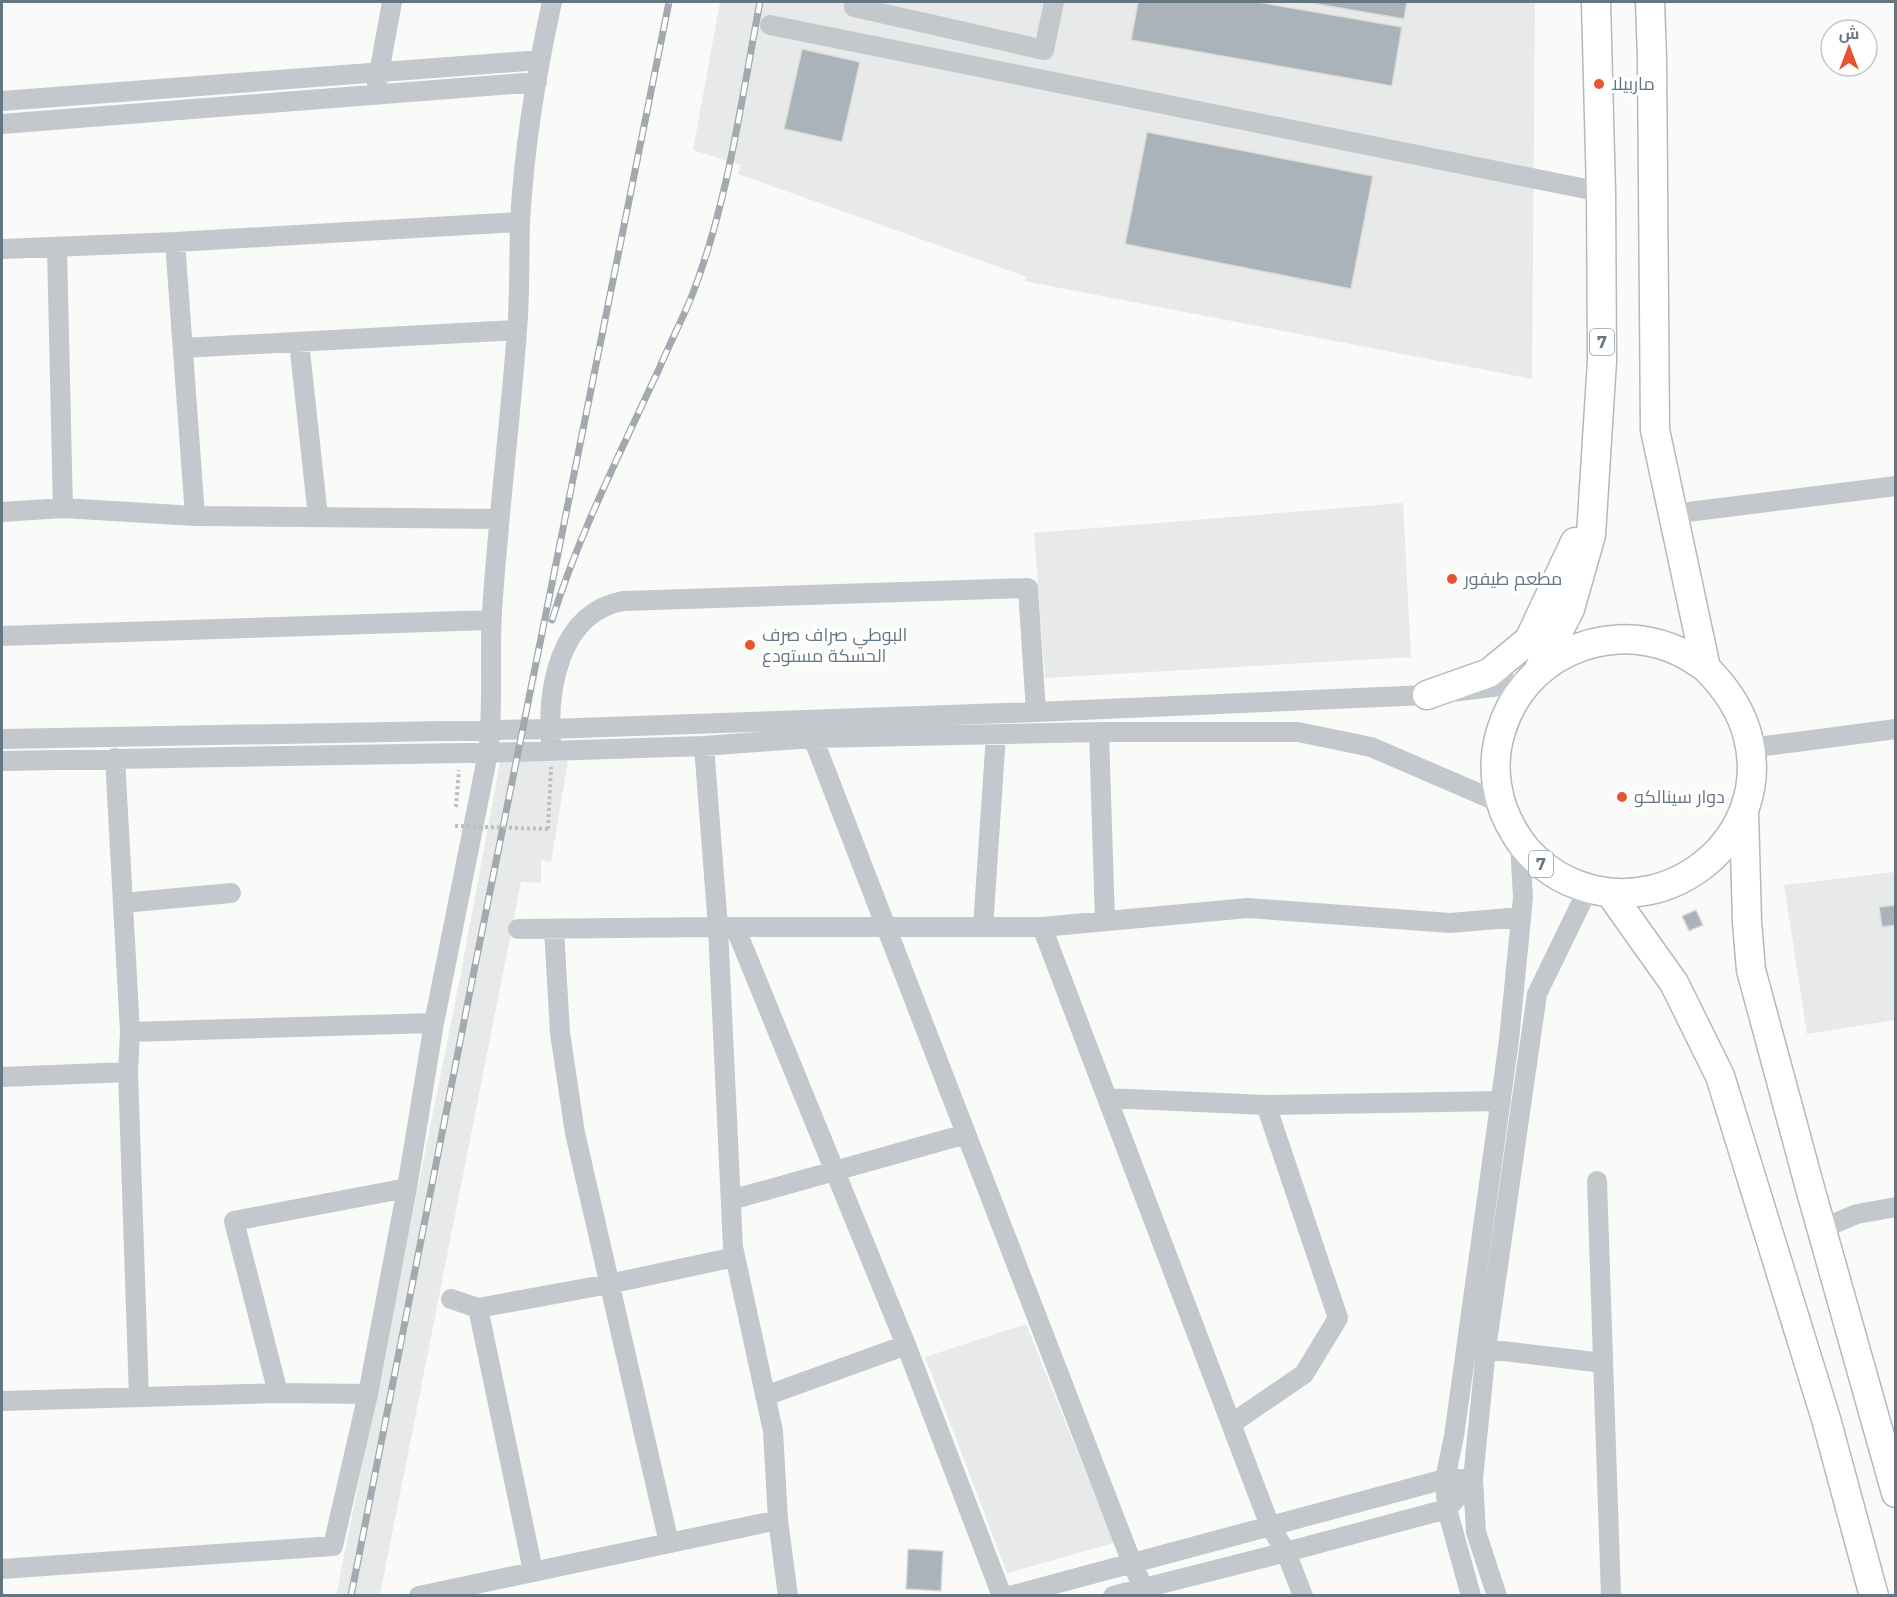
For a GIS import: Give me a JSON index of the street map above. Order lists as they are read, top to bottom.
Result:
{
  "streets": {
    "highway": ["7"]
  },
  "places": [
    "ماربيلا",
    "مطعم طيفور",
    "البوطي صراف صرف الحسكة مستودع",
    "دوار سينالكو"
  ],
  "north": "top"
}
